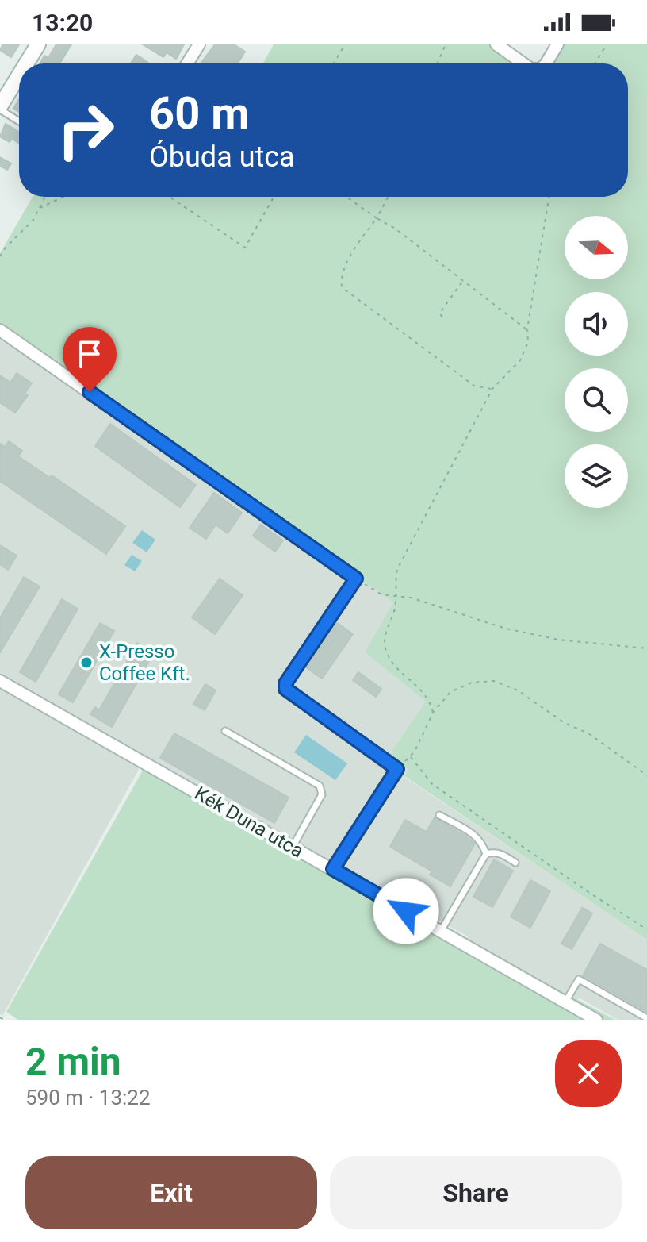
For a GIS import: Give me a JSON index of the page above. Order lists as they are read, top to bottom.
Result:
{
  "streets": {
    "street": ["Kék Duna utca"]
  },
  "places": ["X-Presso Coffee Kft."],
  "north": "right",
  "page": {
    "status": "13:20",
    "turn": ["60 m", "Óbuda utca"],
    "heading": ["2 min", "590 m · 13:22"],
    "buttons": ["Exit", "Share"]
  }
}
